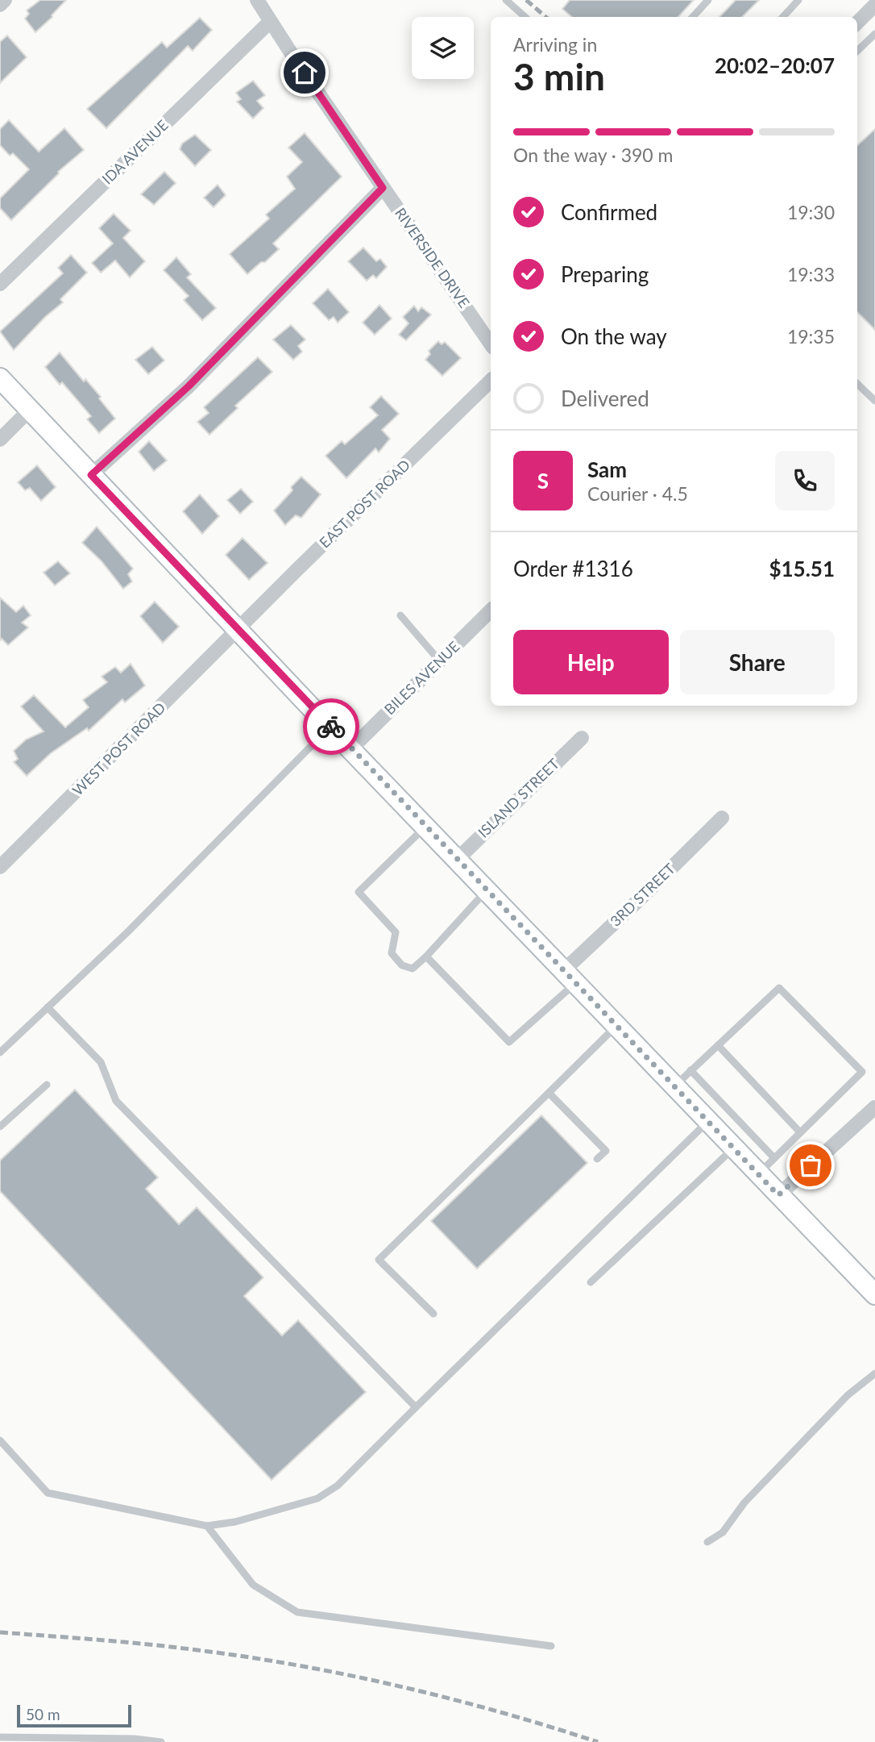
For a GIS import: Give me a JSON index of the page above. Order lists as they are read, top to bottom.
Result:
{
  "streets": {
    "street": [
      "IDA AVENUE",
      "RIVERSIDE DRIVE",
      "EAST POST ROAD",
      "BILES AVENUE",
      "WEST POST ROAD",
      "ISLAND STREET",
      "3RD STREET"
    ]
  },
  "crossings": [
    ["IDA AVENUE", "RIVERSIDE DRIVE"],
    ["EAST POST ROAD", "WEST POST ROAD"]
  ],
  "scale_bar": "50 m",
  "page": {
    "heading": ["3 min", "Arriving in", "20:02–20:07"],
    "panel": [
      "Sam",
      "Courier · 4.5",
      "Order #1316",
      "$15.51"
    ],
    "bar": "On the way · 390 m",
    "list": [
      ["Confirmed", "19:30"],
      ["Preparing", "19:33"],
      ["On the way", "19:35"],
      "Delivered"
    ],
    "round": "S",
    "buttons": ["Help", "Share"],
    "scale": "50 m"
  }
}
